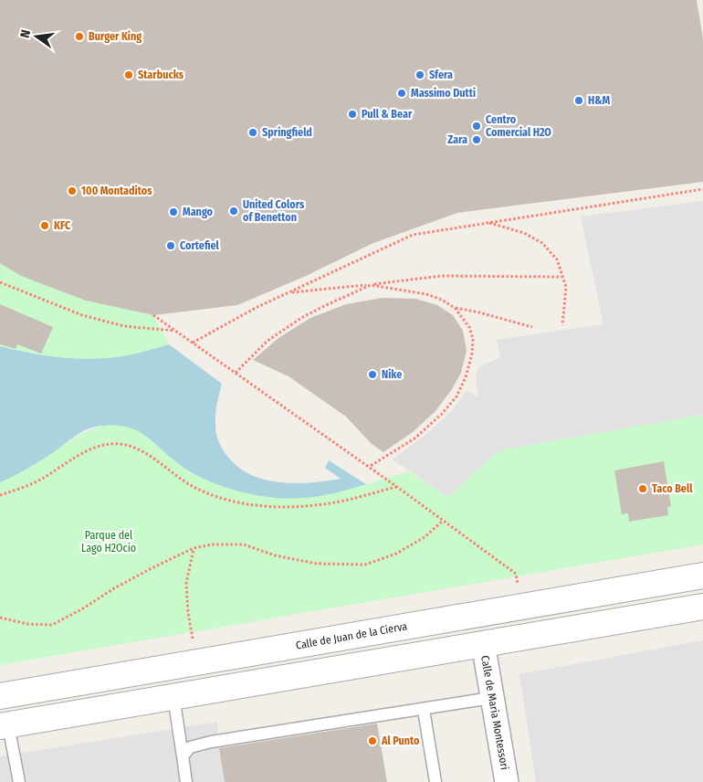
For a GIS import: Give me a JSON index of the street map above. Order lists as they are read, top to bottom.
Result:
{
  "streets": {
    "street": ["Calle de Juan de la Cierva", "Calle de María Montessori"]
  },
  "parks": ["Parque del Lago H2Ocio"],
  "places": [
    "Burger King",
    "Starbucks",
    "Sfera",
    "Massimo Dutti",
    "H&M",
    "Pull & Bear",
    "Centro Comercial H2O",
    "Springfield",
    "Zara",
    "100 Montaditos",
    "United Colors of Benetton",
    "Mango",
    "KFC",
    "Cortefiel",
    "Nike",
    "Taco Bell",
    "Al Punto"
  ],
  "north": "left"
}
